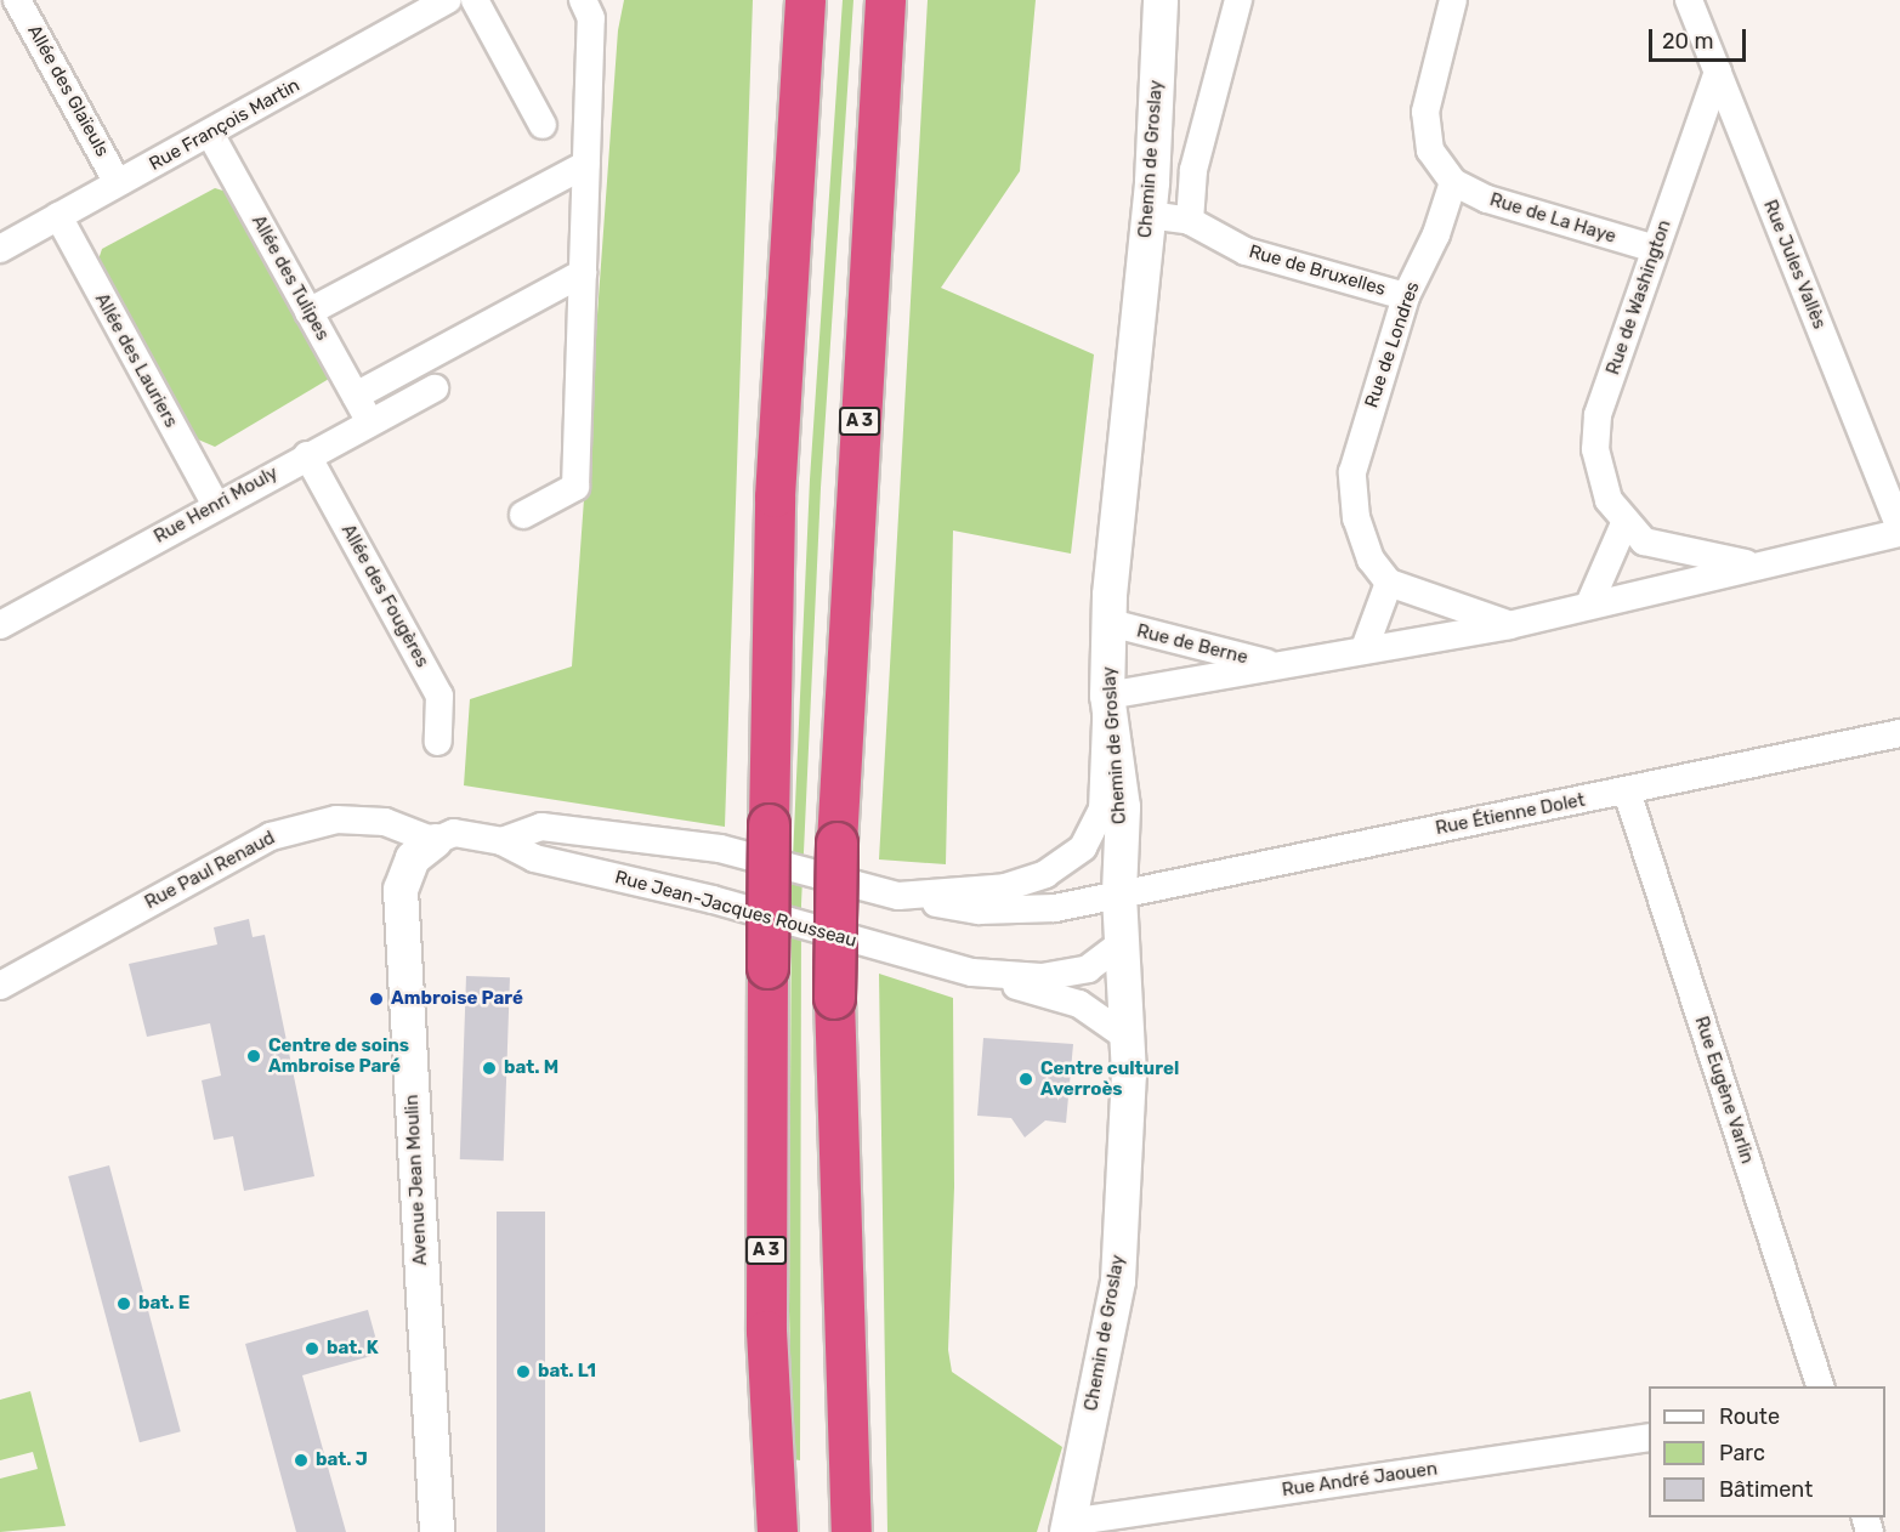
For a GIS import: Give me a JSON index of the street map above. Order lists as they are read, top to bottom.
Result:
{
  "streets": {
    "highway": ["A 3"],
    "street": [
      "Allée des Glaïeuls",
      "Rue François Martin",
      "Chemin de Groslay",
      "Rue de La Haye",
      "Rue Jules Vallès",
      "Rue de Bruxelles",
      "Allée des Tulipes",
      "Rue de Washington",
      "Rue de Londres",
      "Allée des Lauriers",
      "Rue Henri Mouly",
      "Allée des Fougères",
      "Rue de Berne",
      "Rue Étienne Dolet",
      "Rue Paul Renaud",
      "Rue Jean-Jacques Rousseau",
      "Rue Eugène Varlin",
      "Avenue Jean Moulin",
      "Rue André Jaouen"
    ]
  },
  "crossings": [
    ["Allée des Glaïeuls", "Rue François Martin"],
    ["Rue François Martin", "Allée des Tulipes"],
    ["Rue François Martin", "Allée des Lauriers"],
    ["Chemin de Groslay", "Rue de Bruxelles"],
    ["Chemin de Groslay", "Rue de Berne"],
    ["Chemin de Groslay", "Rue Étienne Dolet"],
    ["Chemin de Groslay", "Rue Jean-Jacques Rousseau"],
    ["Chemin de Groslay", "Rue André Jaouen"],
    ["Rue de La Haye", "Rue de Washington"],
    ["Rue de La Haye", "Rue de Londres"],
    ["Rue Jules Vallès", "Rue de Washington"],
    ["Rue de Bruxelles", "Rue de Londres"],
    ["Allée des Tulipes", "Rue Henri Mouly"],
    ["Rue de Washington", "Rue de Berne"],
    ["Allée des Lauriers", "Rue Henri Mouly"],
    ["Rue Henri Mouly", "Allée des Fougères"],
    ["Rue Étienne Dolet", "Rue Eugène Varlin"],
    ["Rue Paul Renaud", "Rue Jean-Jacques Rousseau"],
    ["Rue Paul Renaud", "Avenue Jean Moulin"],
    ["Rue Jean-Jacques Rousseau", "Avenue Jean Moulin"]
  ],
  "places": [
    "Ambroise Paré",
    "Centre de soins Ambroise Paré",
    "bat. M",
    "Centre culturel Averroès",
    "bat. E",
    "bat. K",
    "bat. L1",
    "bat. J"
  ],
  "legend": ["Route", "Parc", "Bâtiment"],
  "scale_bar": "20 m"
}
